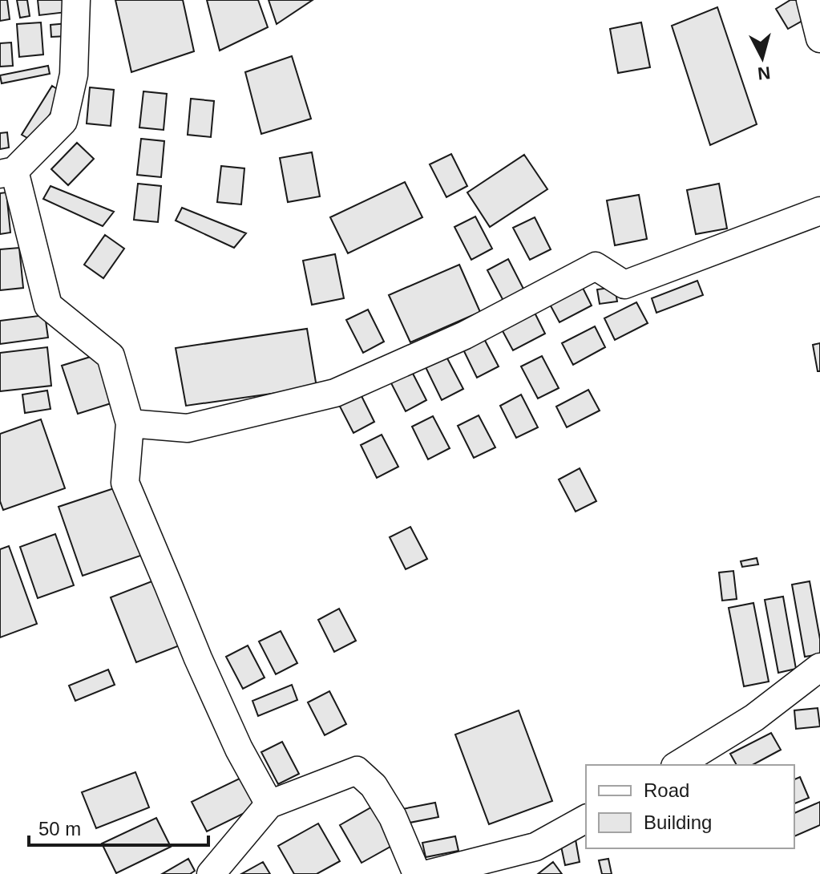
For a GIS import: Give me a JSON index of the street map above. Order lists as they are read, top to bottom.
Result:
{
  "legend": ["Road", "Building"],
  "scale_bar": "50 m",
  "north": "bottom"
}
